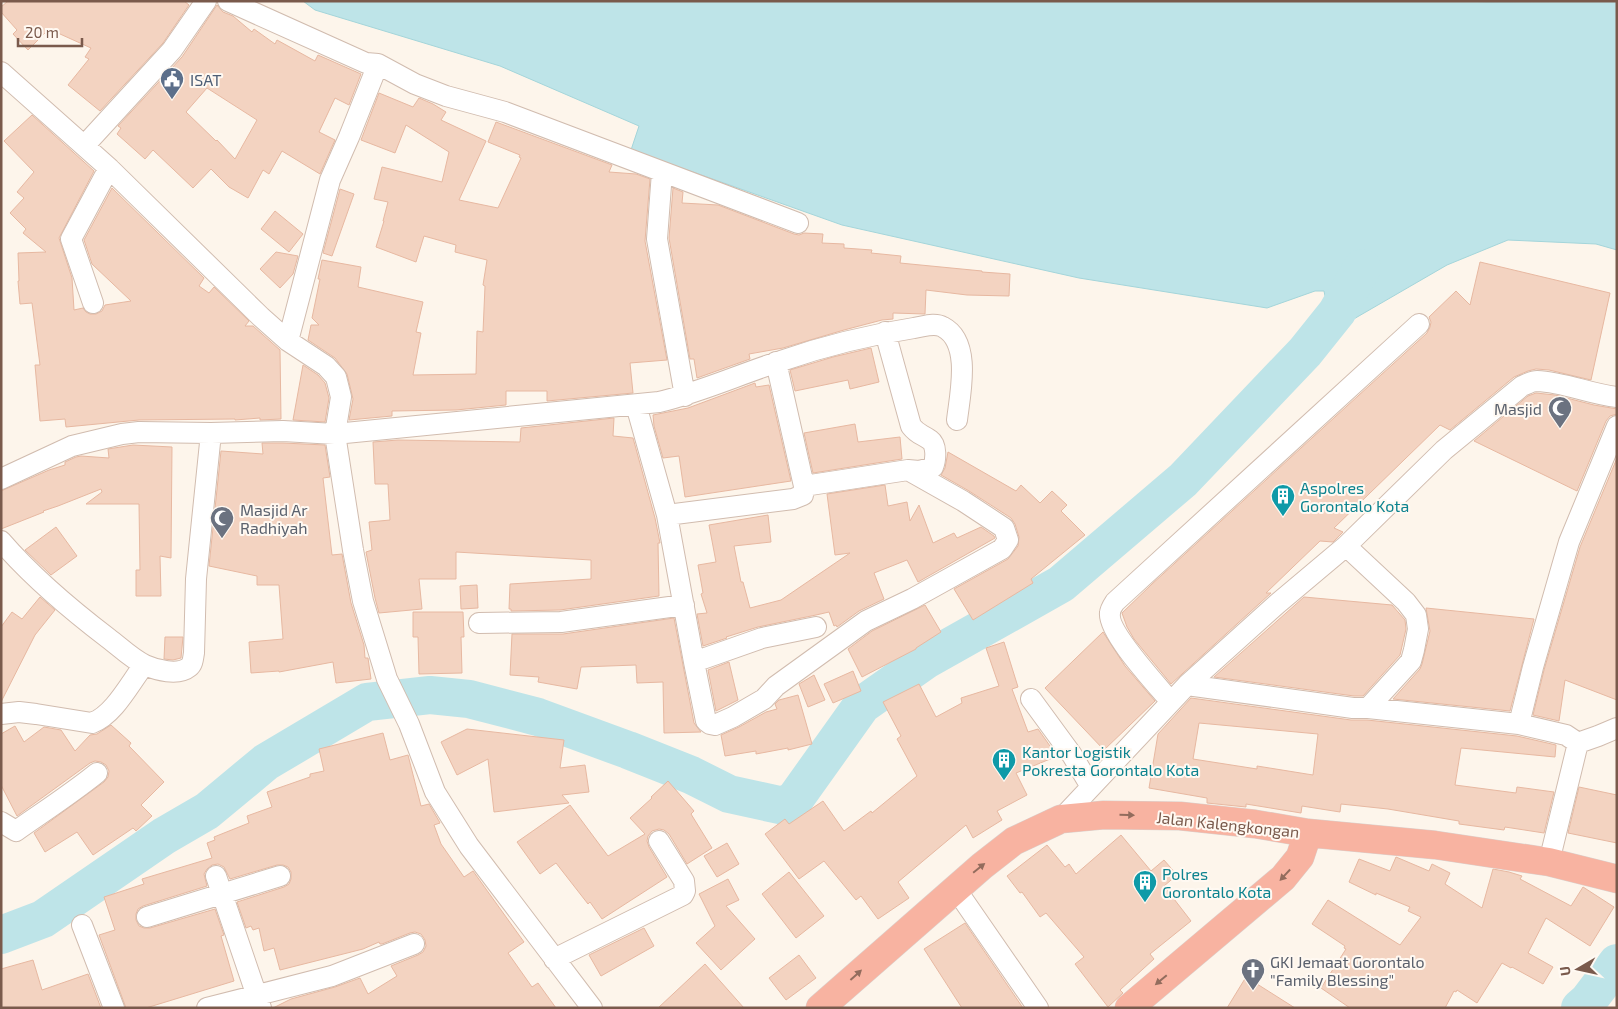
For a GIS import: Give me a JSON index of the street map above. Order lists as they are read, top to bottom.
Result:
{
  "streets": {
    "highway": ["Jalan Kalengkongan"]
  },
  "one_way": ["Jalan Kalengkongan"],
  "places": {
    "public building": ["ISAT"],
    "mosque": ["Masjid", "Masjid Ar Radhiyah"],
    "building": ["Aspolres Gorontalo Kota", "Kantor Logistik Pokresta Gorontalo Kota", "Polres Gorontalo Kota"],
    "church": ["GKI Jemaat Gorontalo \"Family Blessing\""]
  },
  "scale_bar": "20 m",
  "north": "left"
}
